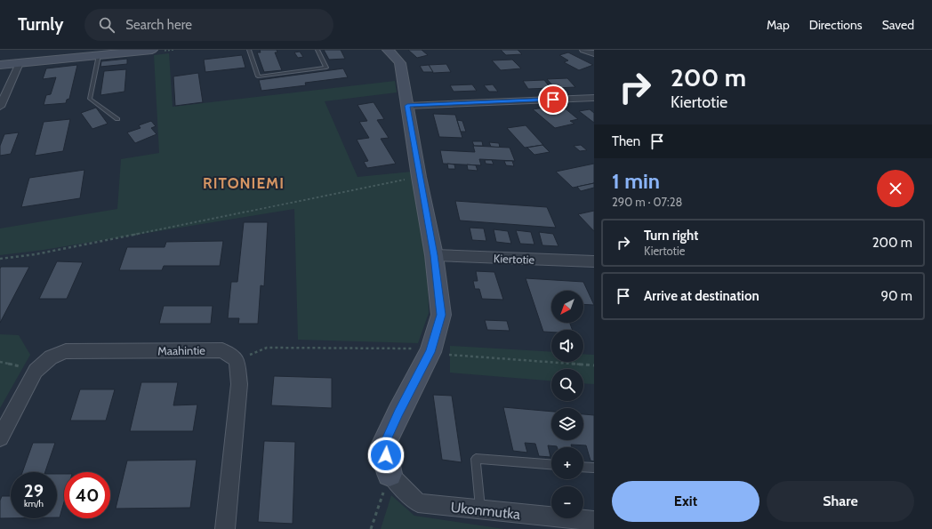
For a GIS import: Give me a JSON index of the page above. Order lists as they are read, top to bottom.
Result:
{
  "streets": {
    "street": ["Kiertotie", "Maahintie", "Ukonmutka"]
  },
  "districts": ["RITONIEMI"],
  "north": "bottom left",
  "page": {
    "header": "Turnly",
    "search": "Search here",
    "nav": ["Map", "Directions", "Saved"],
    "turn": ["200 m", "Kiertotie"],
    "then": "Then",
    "heading": ["1 min", "290 m · 07:28"],
    "list": [
      {
        "name": "Turn right",
        "note": "Kiertotie",
        "value": "200 m"
      },
      {
        "name": "Arrive at destination",
        "value": "90 m"
      }
    ],
    "map_buttons": ["+", "−"],
    "speed": "29 km/h",
    "limit": "40",
    "buttons": ["Exit", "Share"]
  }
}
